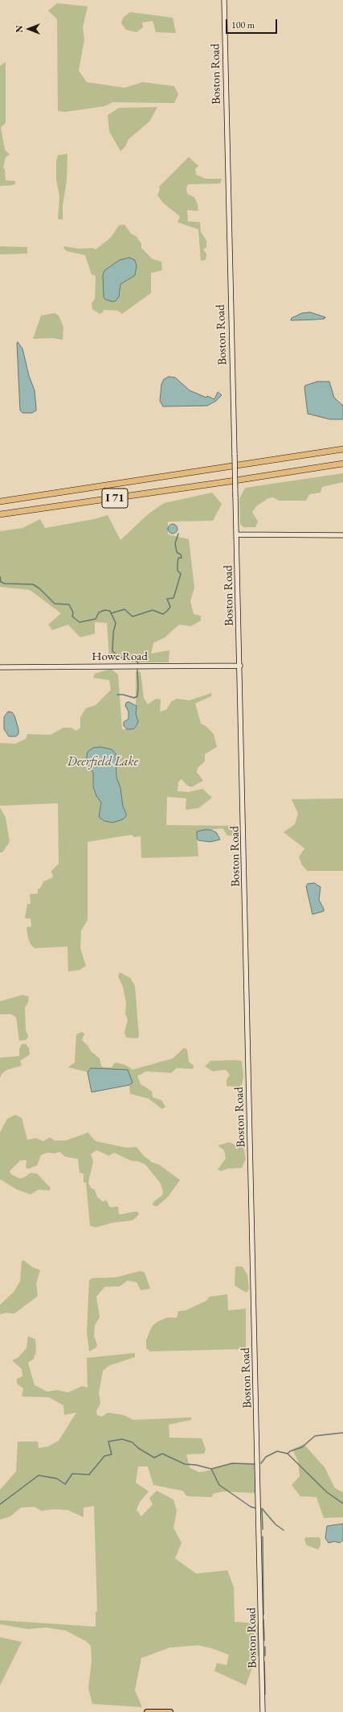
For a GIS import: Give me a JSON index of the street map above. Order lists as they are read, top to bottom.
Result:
{
  "streets": {
    "highway": ["I 71"],
    "street": ["Boston Road", "Howe Road"]
  },
  "crossings": [
    ["Boston Road", "Howe Road"]
  ],
  "water": ["Deerfield Lake"],
  "scale_bar": "100 m",
  "north": "left"
}
